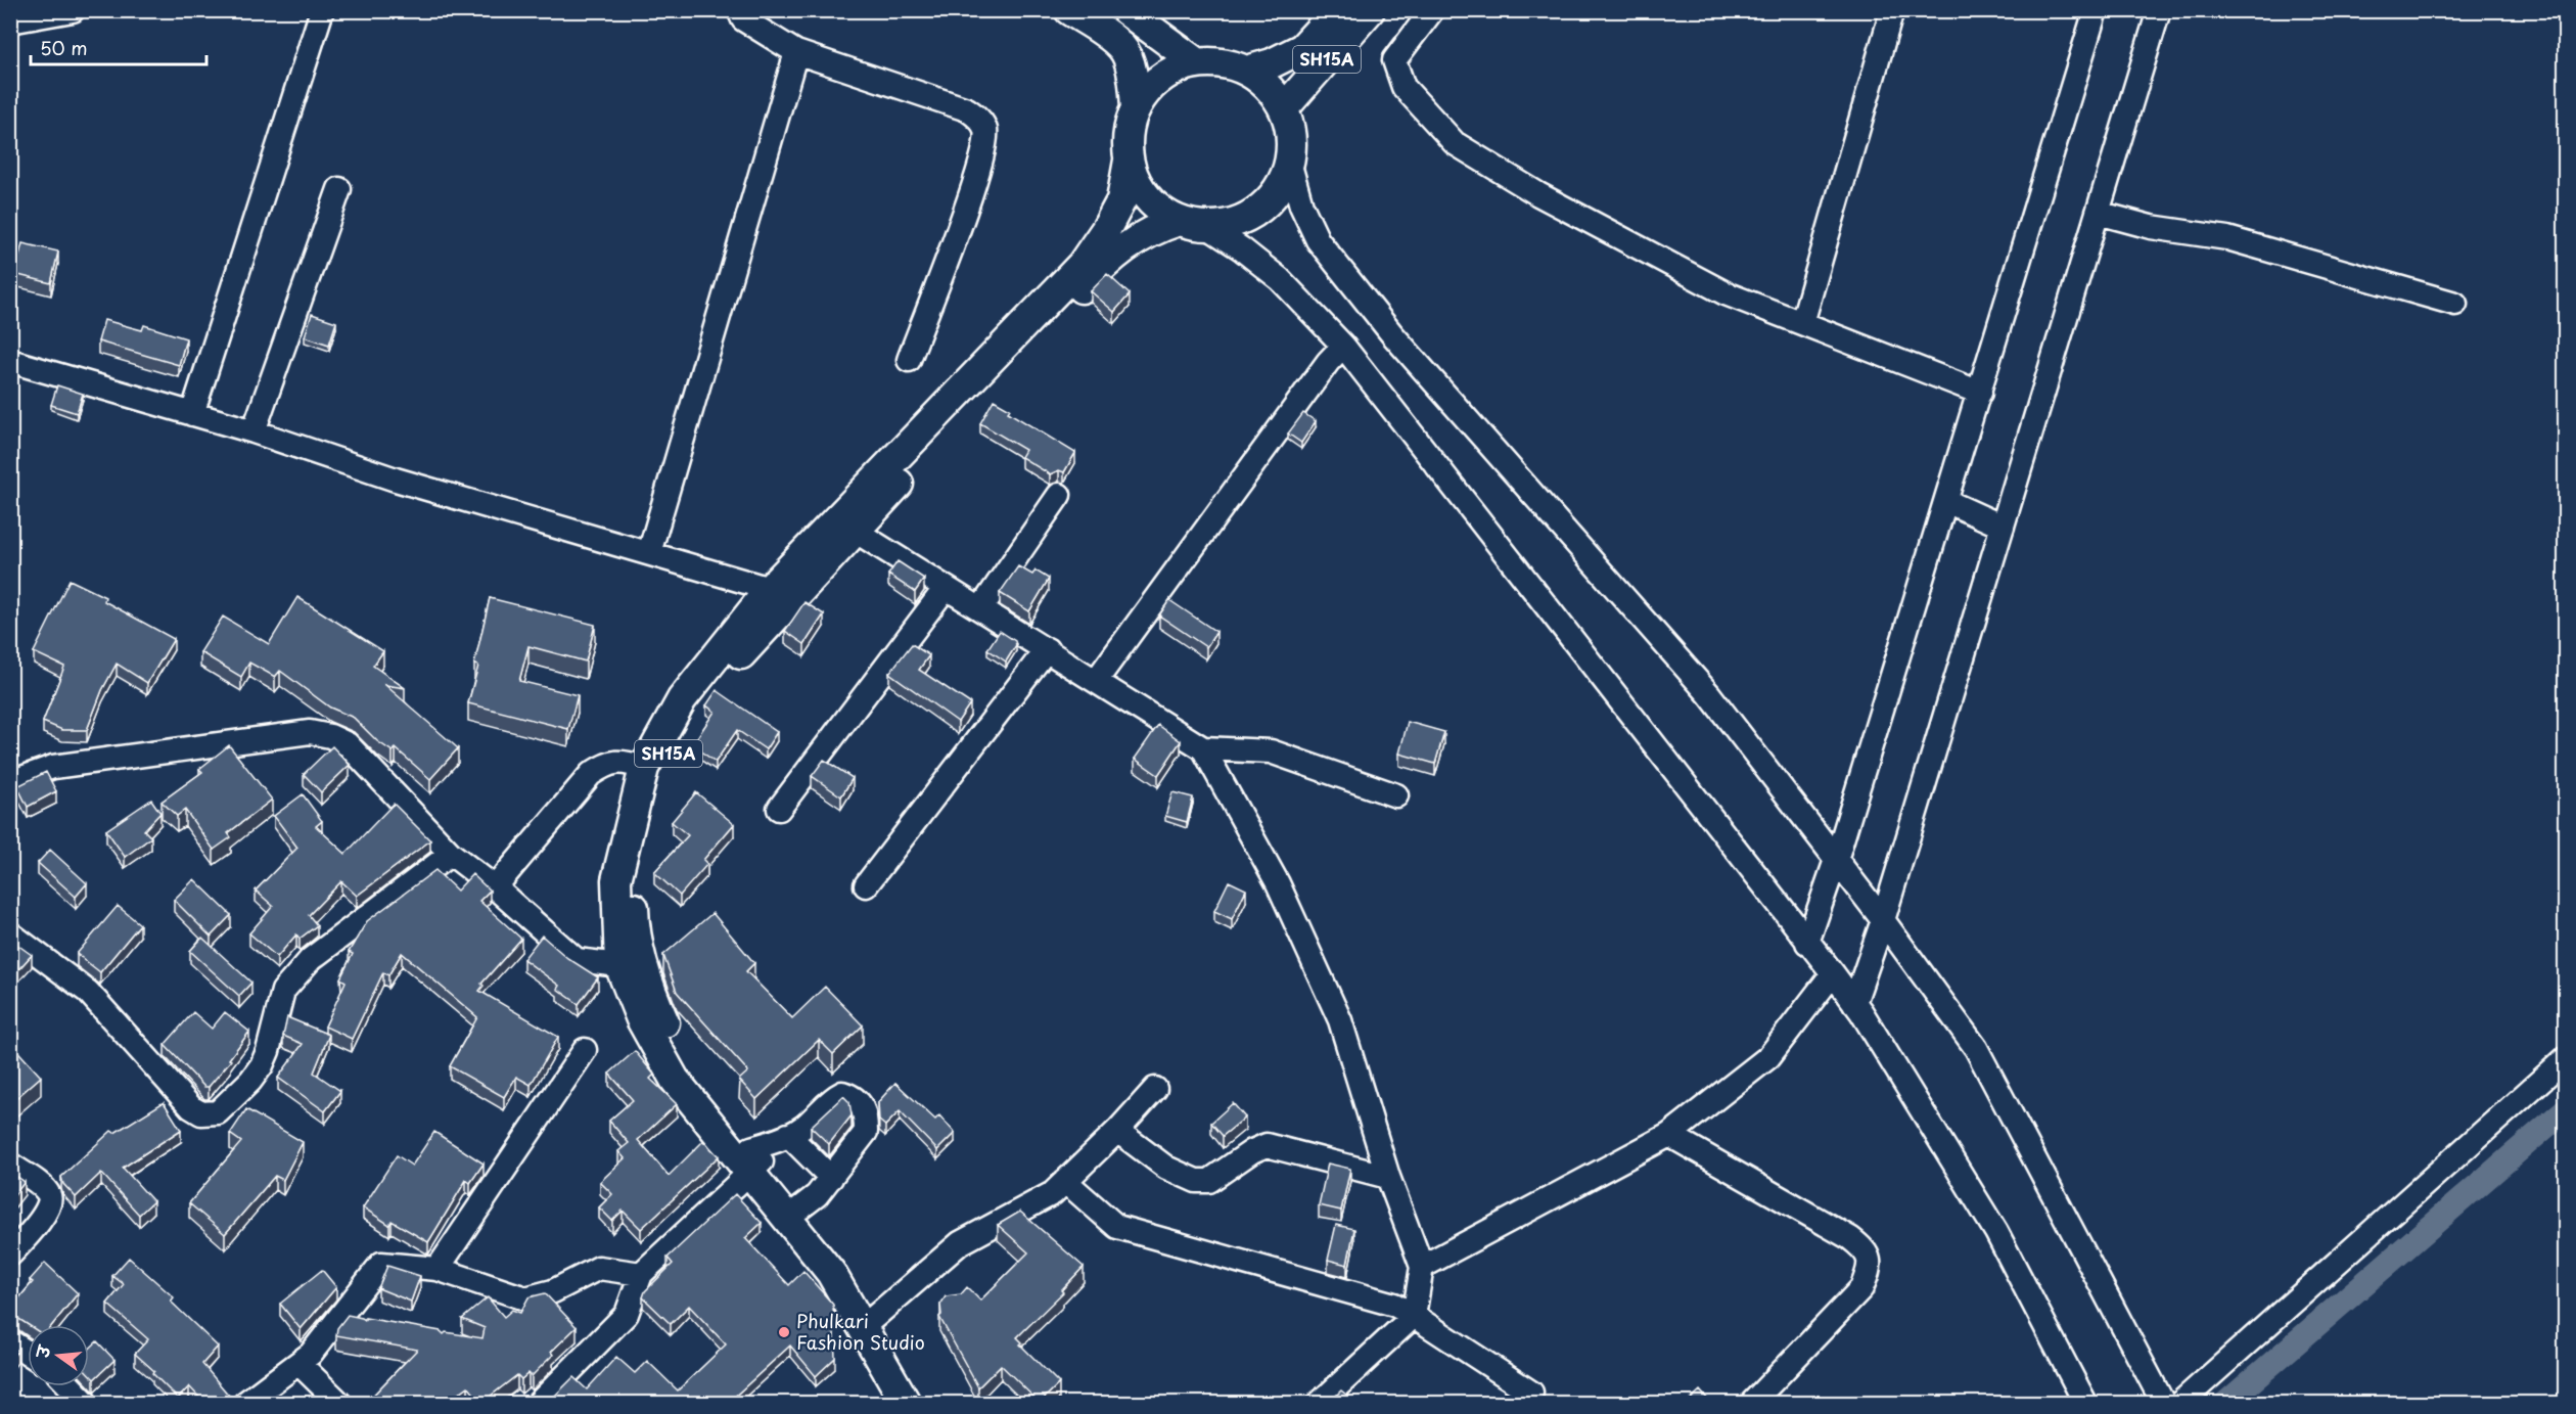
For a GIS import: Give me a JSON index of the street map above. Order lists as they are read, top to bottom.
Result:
{
  "streets": {
    "main road": ["SH15A"]
  },
  "places": ["Phulkari Fashion Studio"],
  "scale_bar": "50 m",
  "north": "left"
}
